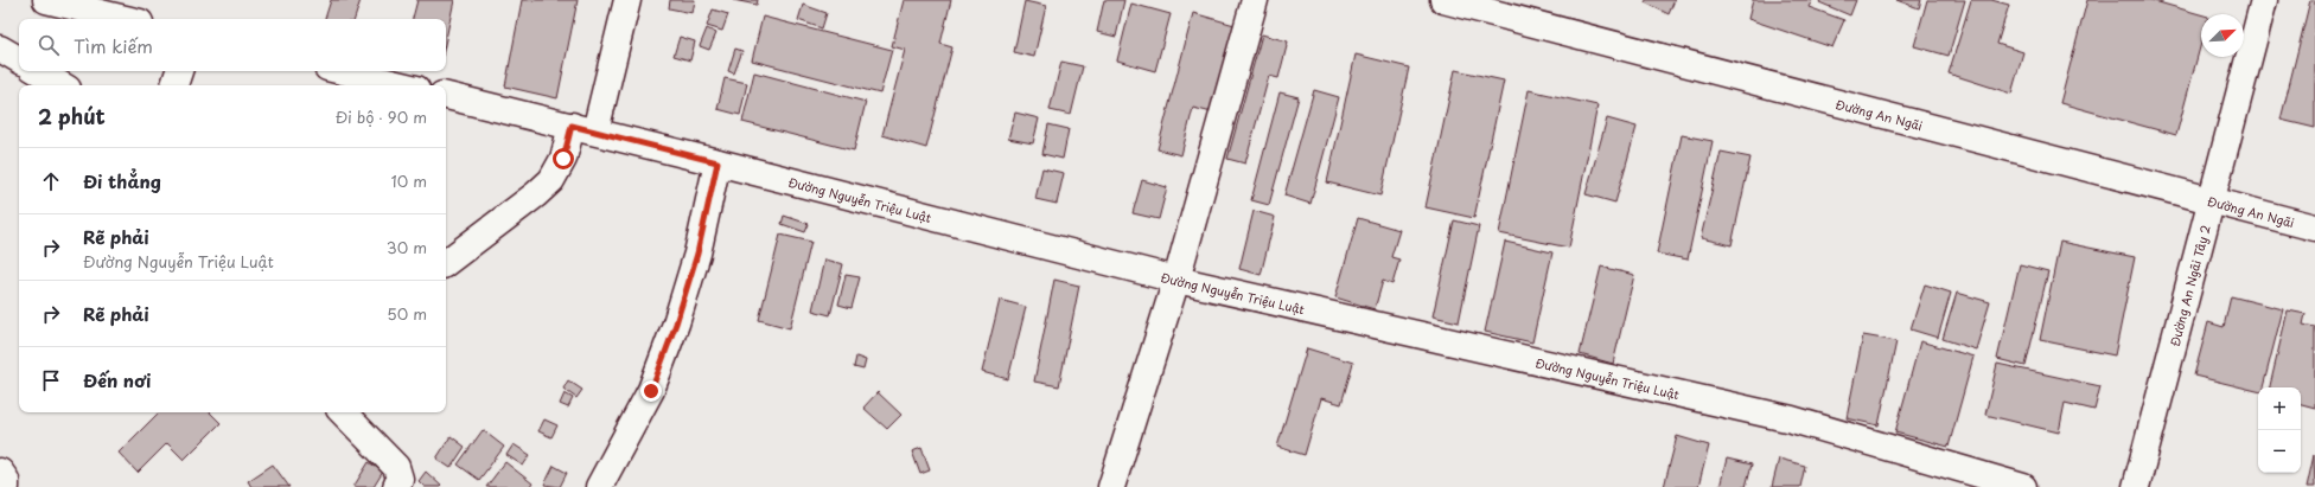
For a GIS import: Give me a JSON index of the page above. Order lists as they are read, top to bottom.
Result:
{
  "streets": {
    "street": ["Đường An Ngãi", "Đường Nguyễn Triệu Luật", "Đường An Ngãi Tây 2"]
  },
  "crossings": [
    ["Đường An Ngãi", "Đường An Ngãi Tây 2"]
  ],
  "north": "top right",
  "page": {
    "search": "Tìm kiếm",
    "heading": ["2 phút", "Đi bộ · 90 m"],
    "list": [
      ["Đi thẳng", "10 m"],
      ["Rẽ phải", "Đường Nguyễn Triệu Luật", "30 m"],
      ["Rẽ phải", "50 m"],
      "Đến nơi"
    ],
    "map_buttons": ["+", "−"]
  }
}
